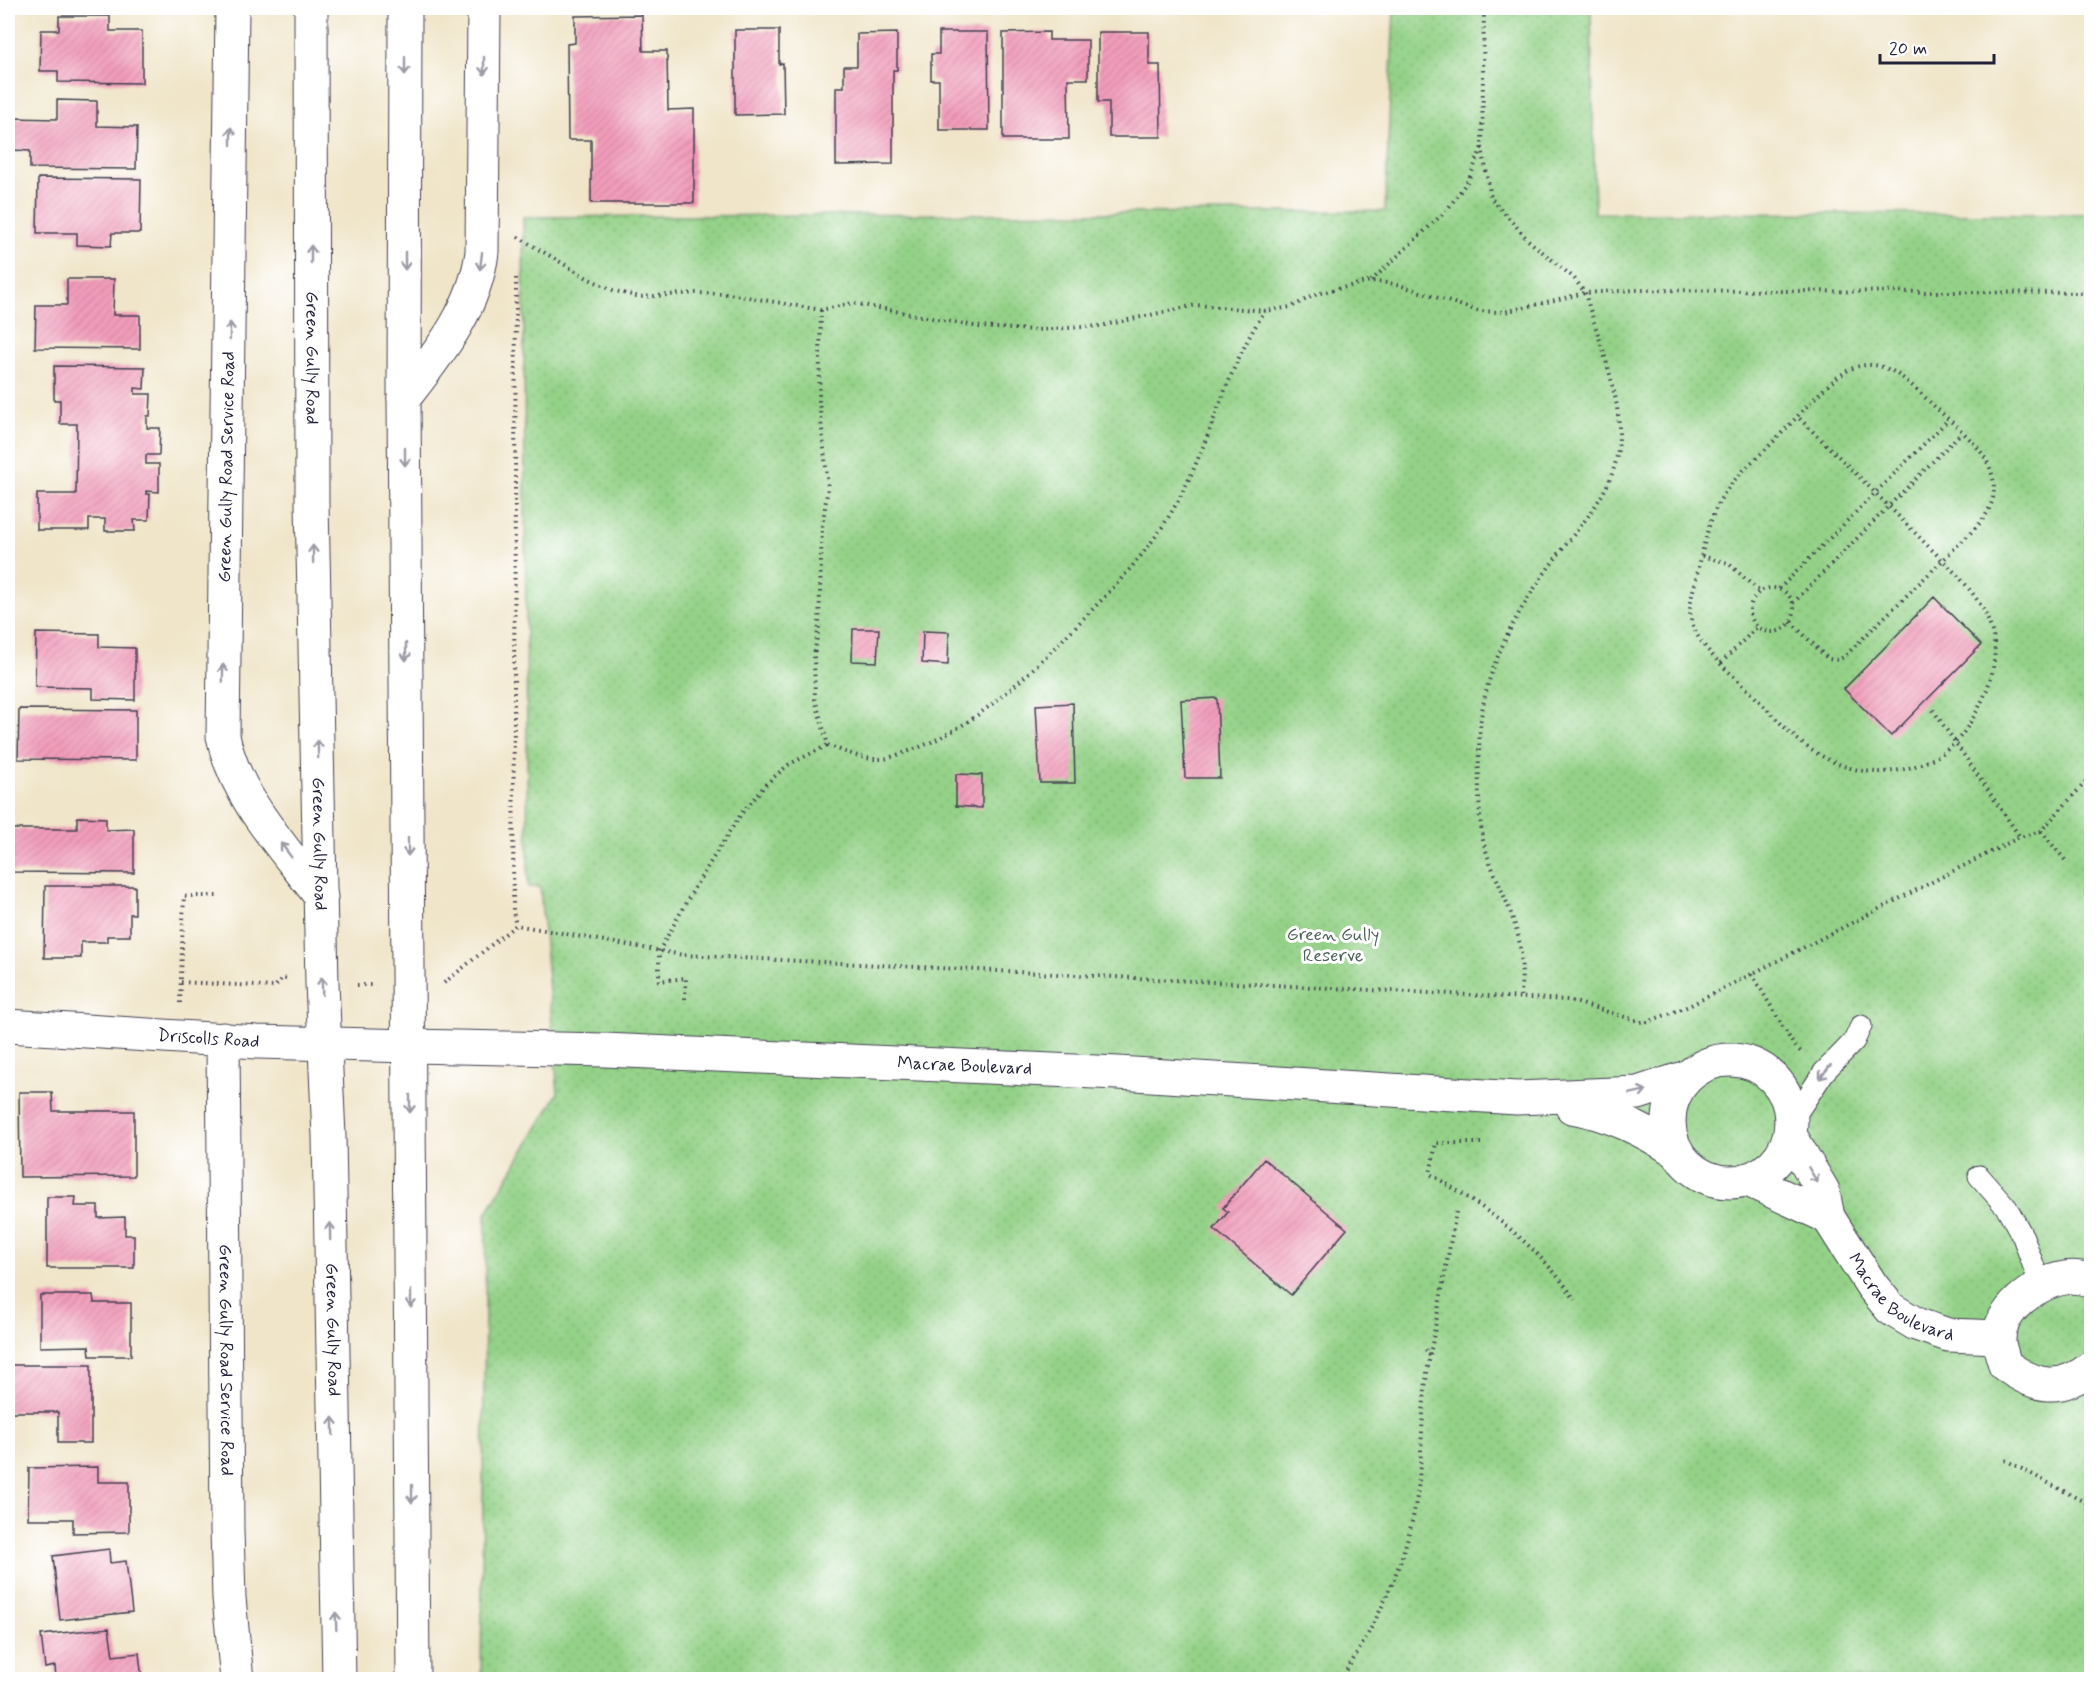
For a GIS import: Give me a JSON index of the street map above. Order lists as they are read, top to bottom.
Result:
{
  "streets": {
    "street": [
      "Green Gully Road",
      "Green Gully Road Service Road",
      "Driscolls Road",
      "Macrae Boulevard"
    ]
  },
  "crossings": [
    ["Green Gully Road", "Green Gully Road Service Road"],
    ["Green Gully Road", "Driscolls Road"],
    ["Green Gully Road Service Road", "Driscolls Road"],
    ["Driscolls Road", "Macrae Boulevard"]
  ],
  "parks": ["Green Gully Reserve"],
  "scale_bar": "20 m"
}
